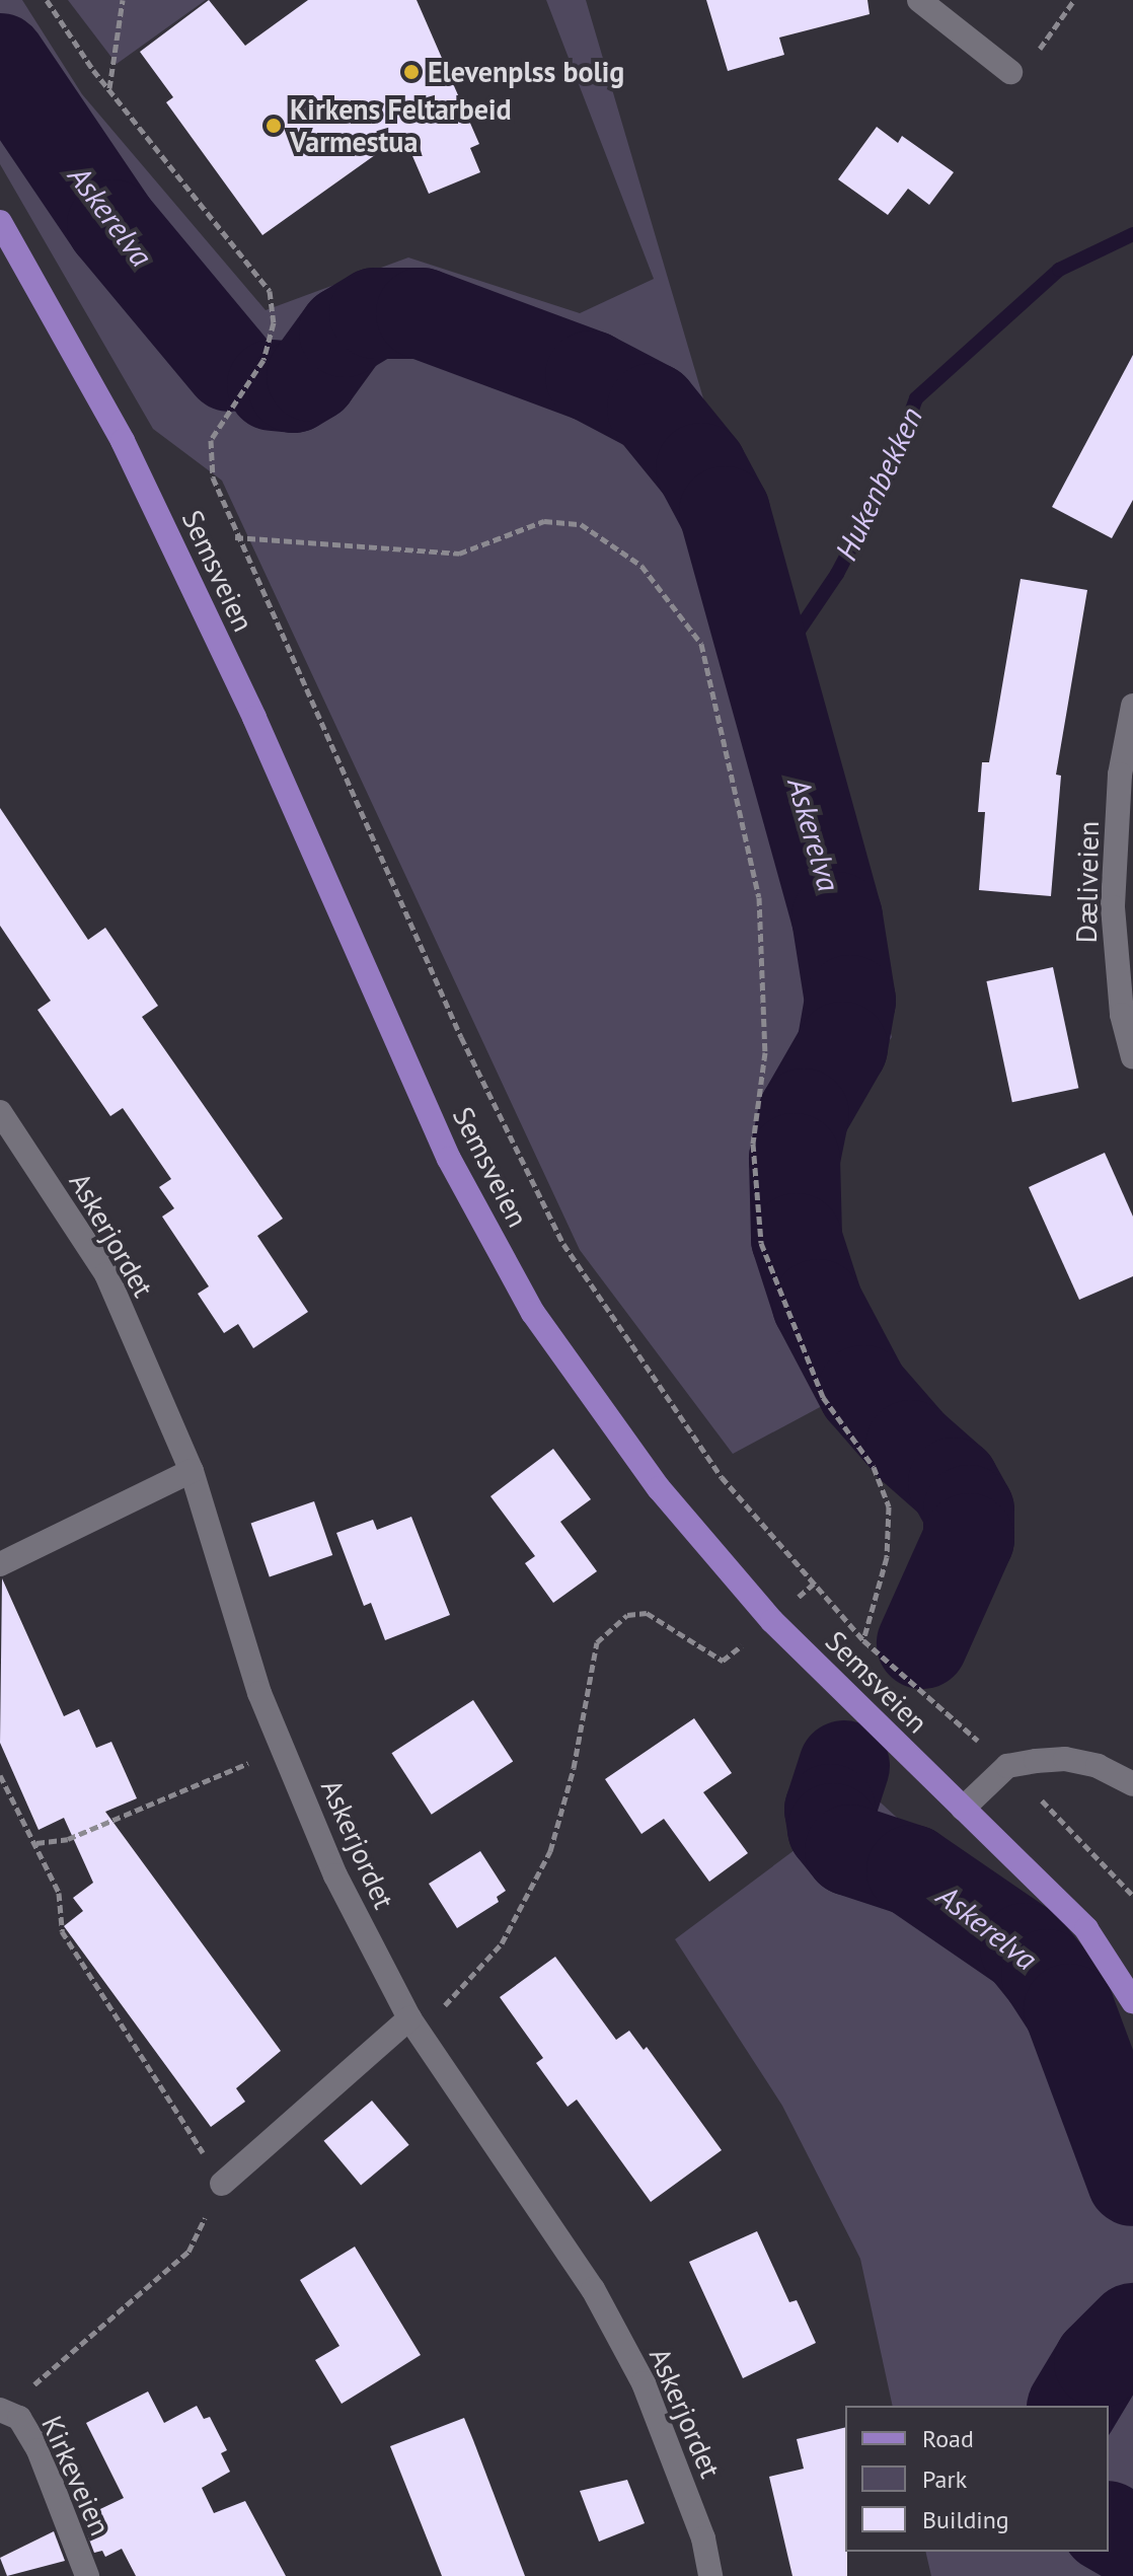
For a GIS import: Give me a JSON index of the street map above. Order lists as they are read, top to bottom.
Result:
{
  "streets": {
    "main road": ["Semsveien"],
    "street": ["Dæliveien", "Askerjordet", "Kirkeveien"]
  },
  "water": ["Askerelva", "Hukenbekken"],
  "places": ["Elevenplss bolig", "Kirkens Feltarbeid Varmestua"],
  "legend": ["Road", "Park", "Building"]
}
